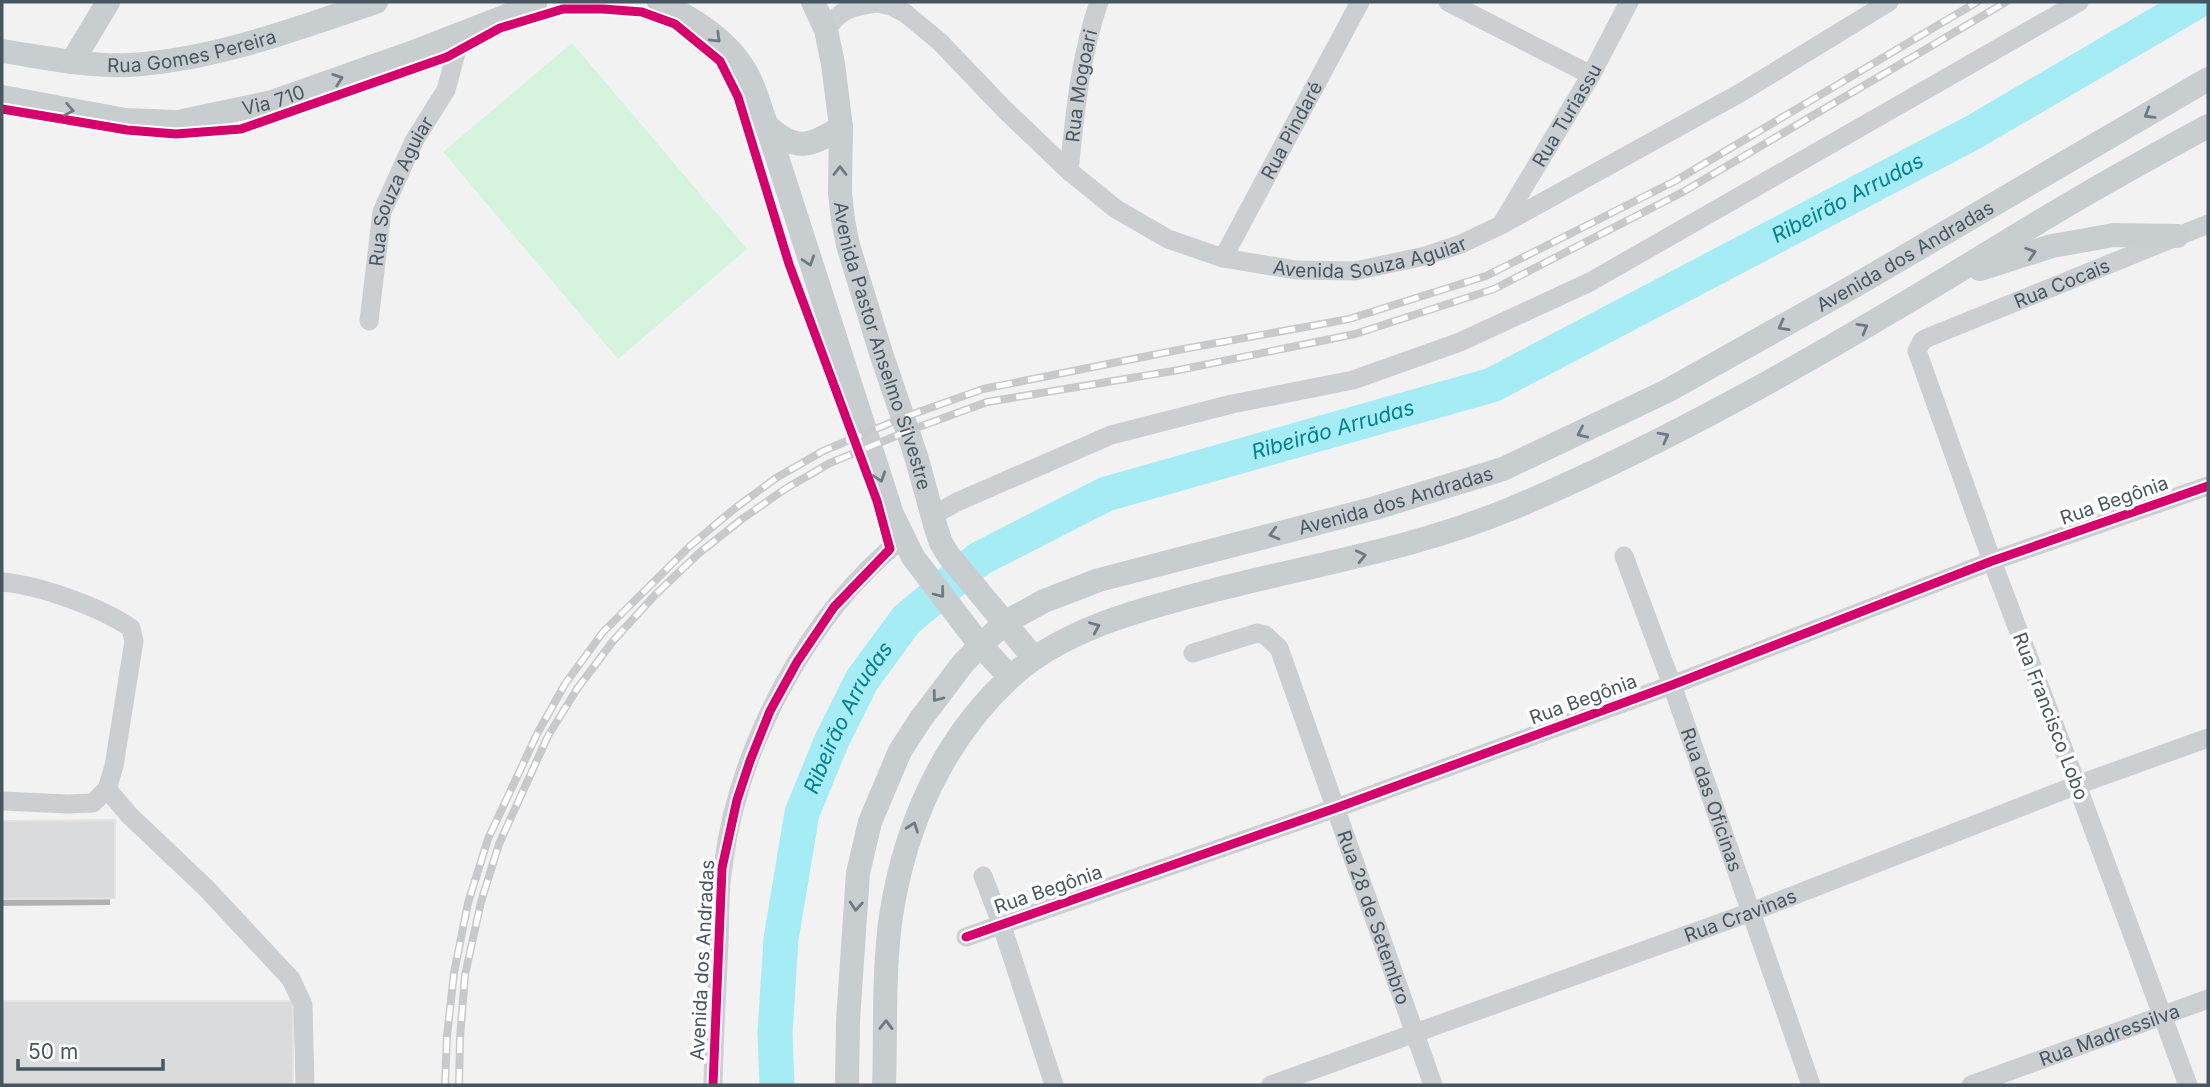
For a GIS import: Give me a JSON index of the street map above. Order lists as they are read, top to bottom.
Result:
{
  "streets": {
    "main road": [
      "Rua Gomes Pereira",
      "Via 710",
      "Avenida dos Andradas",
      "Avenida Pastor Anselmo Silvestre"
    ],
    "street": [
      "Rua Mogoari",
      "Rua Turiassu",
      "Rua Pindaré",
      "Rua Souza Aguiar",
      "Avenida Souza Aguiar",
      "Rua Cocais",
      "Rua Begônia",
      "Rua Francisco Lobo",
      "Rua das Oficinas",
      "Rua Cravinas",
      "Rua 28 de Setembro",
      "Rua Madressilva"
    ]
  },
  "crossings": [
    ["Rua Mogoari", "Avenida Souza Aguiar"],
    ["Via 710", "Rua Souza Aguiar"],
    ["Rua Turiassu", "Avenida Souza Aguiar"],
    ["Rua Pindaré", "Avenida Souza Aguiar"],
    ["Avenida Souza Aguiar", "Avenida Pastor Anselmo Silvestre"],
    ["Avenida dos Andradas", "Avenida Pastor Anselmo Silvestre"],
    ["Rua Cocais", "Rua Francisco Lobo"],
    ["Rua Begônia", "Rua Francisco Lobo"],
    ["Rua Begônia", "Rua das Oficinas"],
    ["Rua Begônia", "Rua 28 de Setembro"],
    ["Rua Francisco Lobo", "Rua Cravinas"],
    ["Rua Francisco Lobo", "Rua Madressilva"],
    ["Rua das Oficinas", "Rua Cravinas"],
    ["Rua Cravinas", "Rua 28 de Setembro"]
  ],
  "one_way": ["Via 710"],
  "water": ["Ribeirão Arrudas"],
  "scale_bar": "50 m"
}
